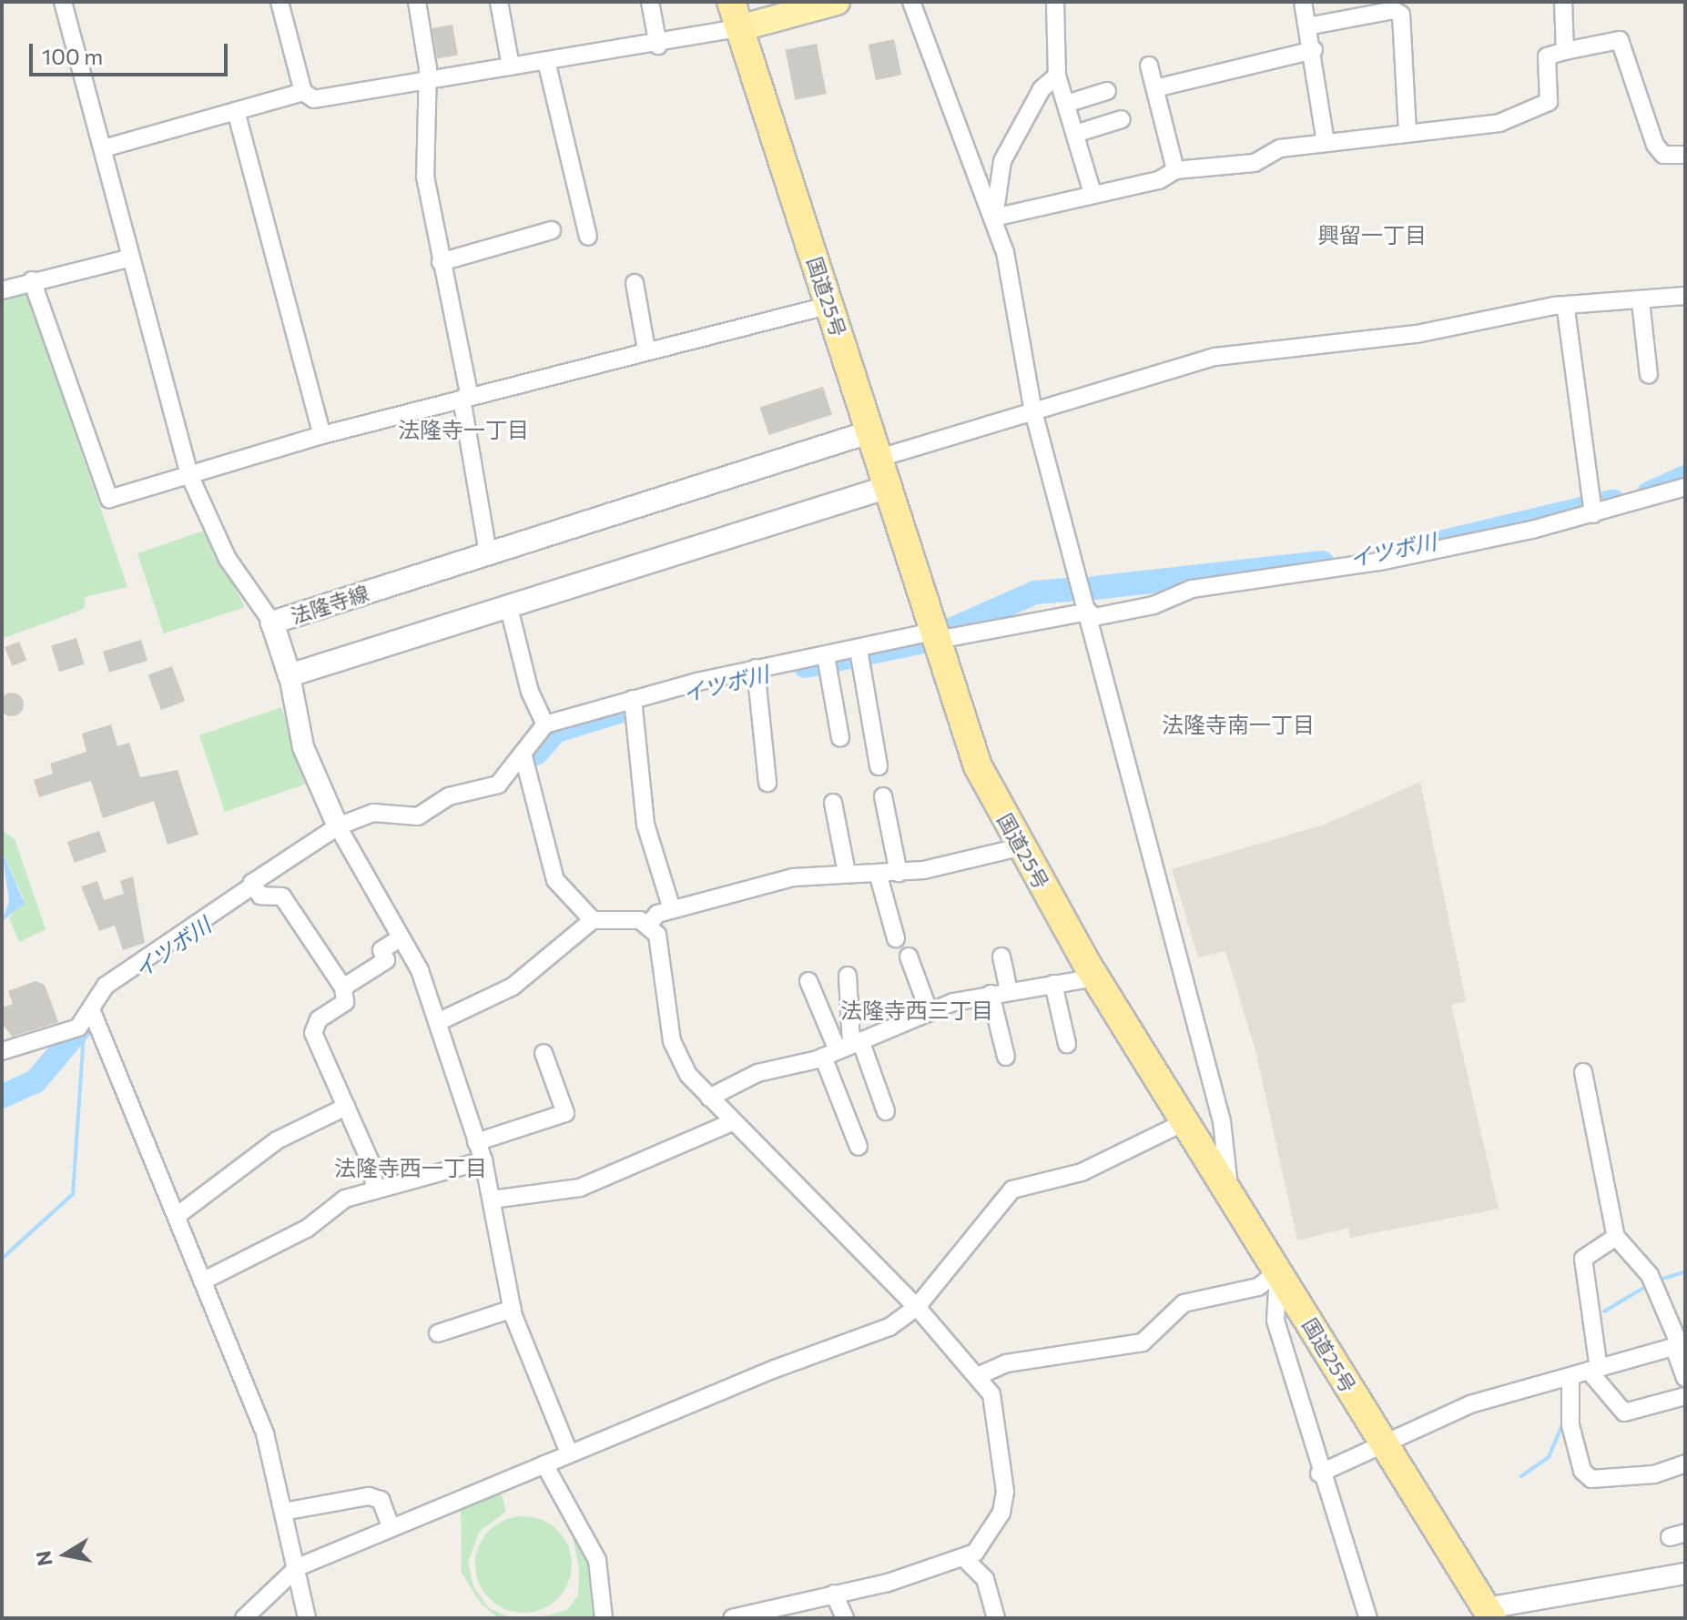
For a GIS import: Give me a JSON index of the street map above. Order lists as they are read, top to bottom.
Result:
{
  "streets": {
    "highway": ["国道25号"],
    "main road": ["法隆寺線"]
  },
  "crossings": [
    ["国道25号", "法隆寺線"]
  ],
  "districts": [
    "興留一丁目",
    "法隆寺一丁目",
    "法隆寺南一丁目",
    "法隆寺西三丁目",
    "法隆寺西一丁目"
  ],
  "water": ["イツボ川"],
  "scale_bar": "100 m",
  "north": "left"
}
